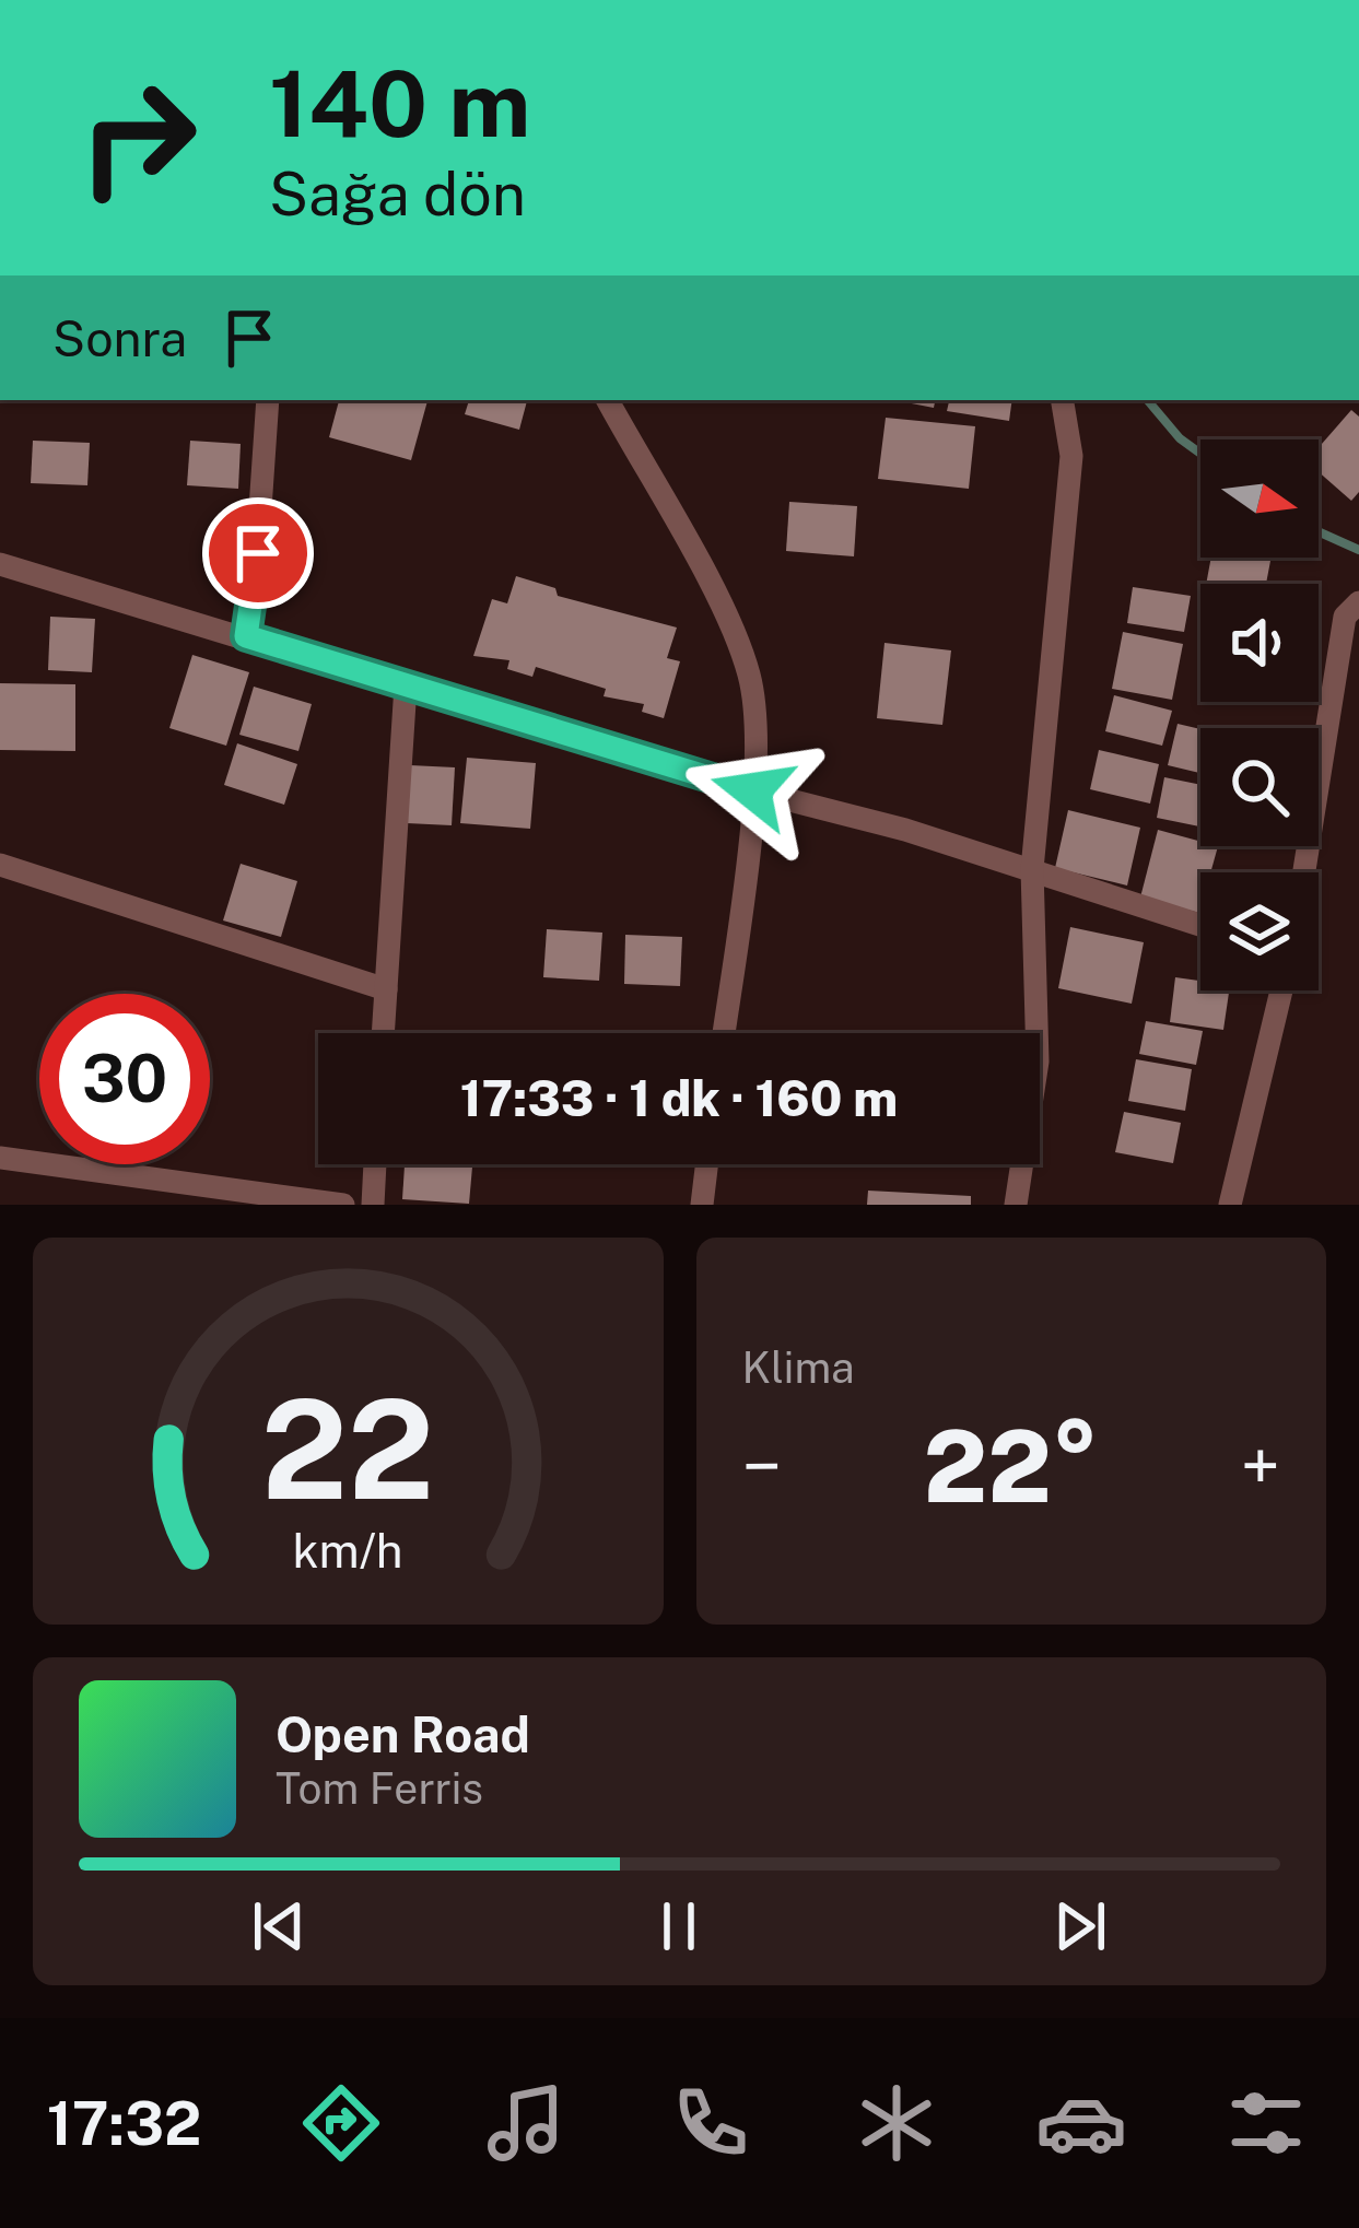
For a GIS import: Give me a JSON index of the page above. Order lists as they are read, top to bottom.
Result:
{
  "north": "right",
  "page": {
    "turn": ["140 m", "Sağa dön"],
    "then": "Sonra",
    "limit": "30",
    "trip": "17:33 · 1 dk · 160 m",
    "tile": "Klima",
    "heat": ["−", "22°", "+"],
    "song": ["Open Road", "Tom Ferris"],
    "tabs": "17:32",
    "gauge": ["22", "km/h"]
  }
}
